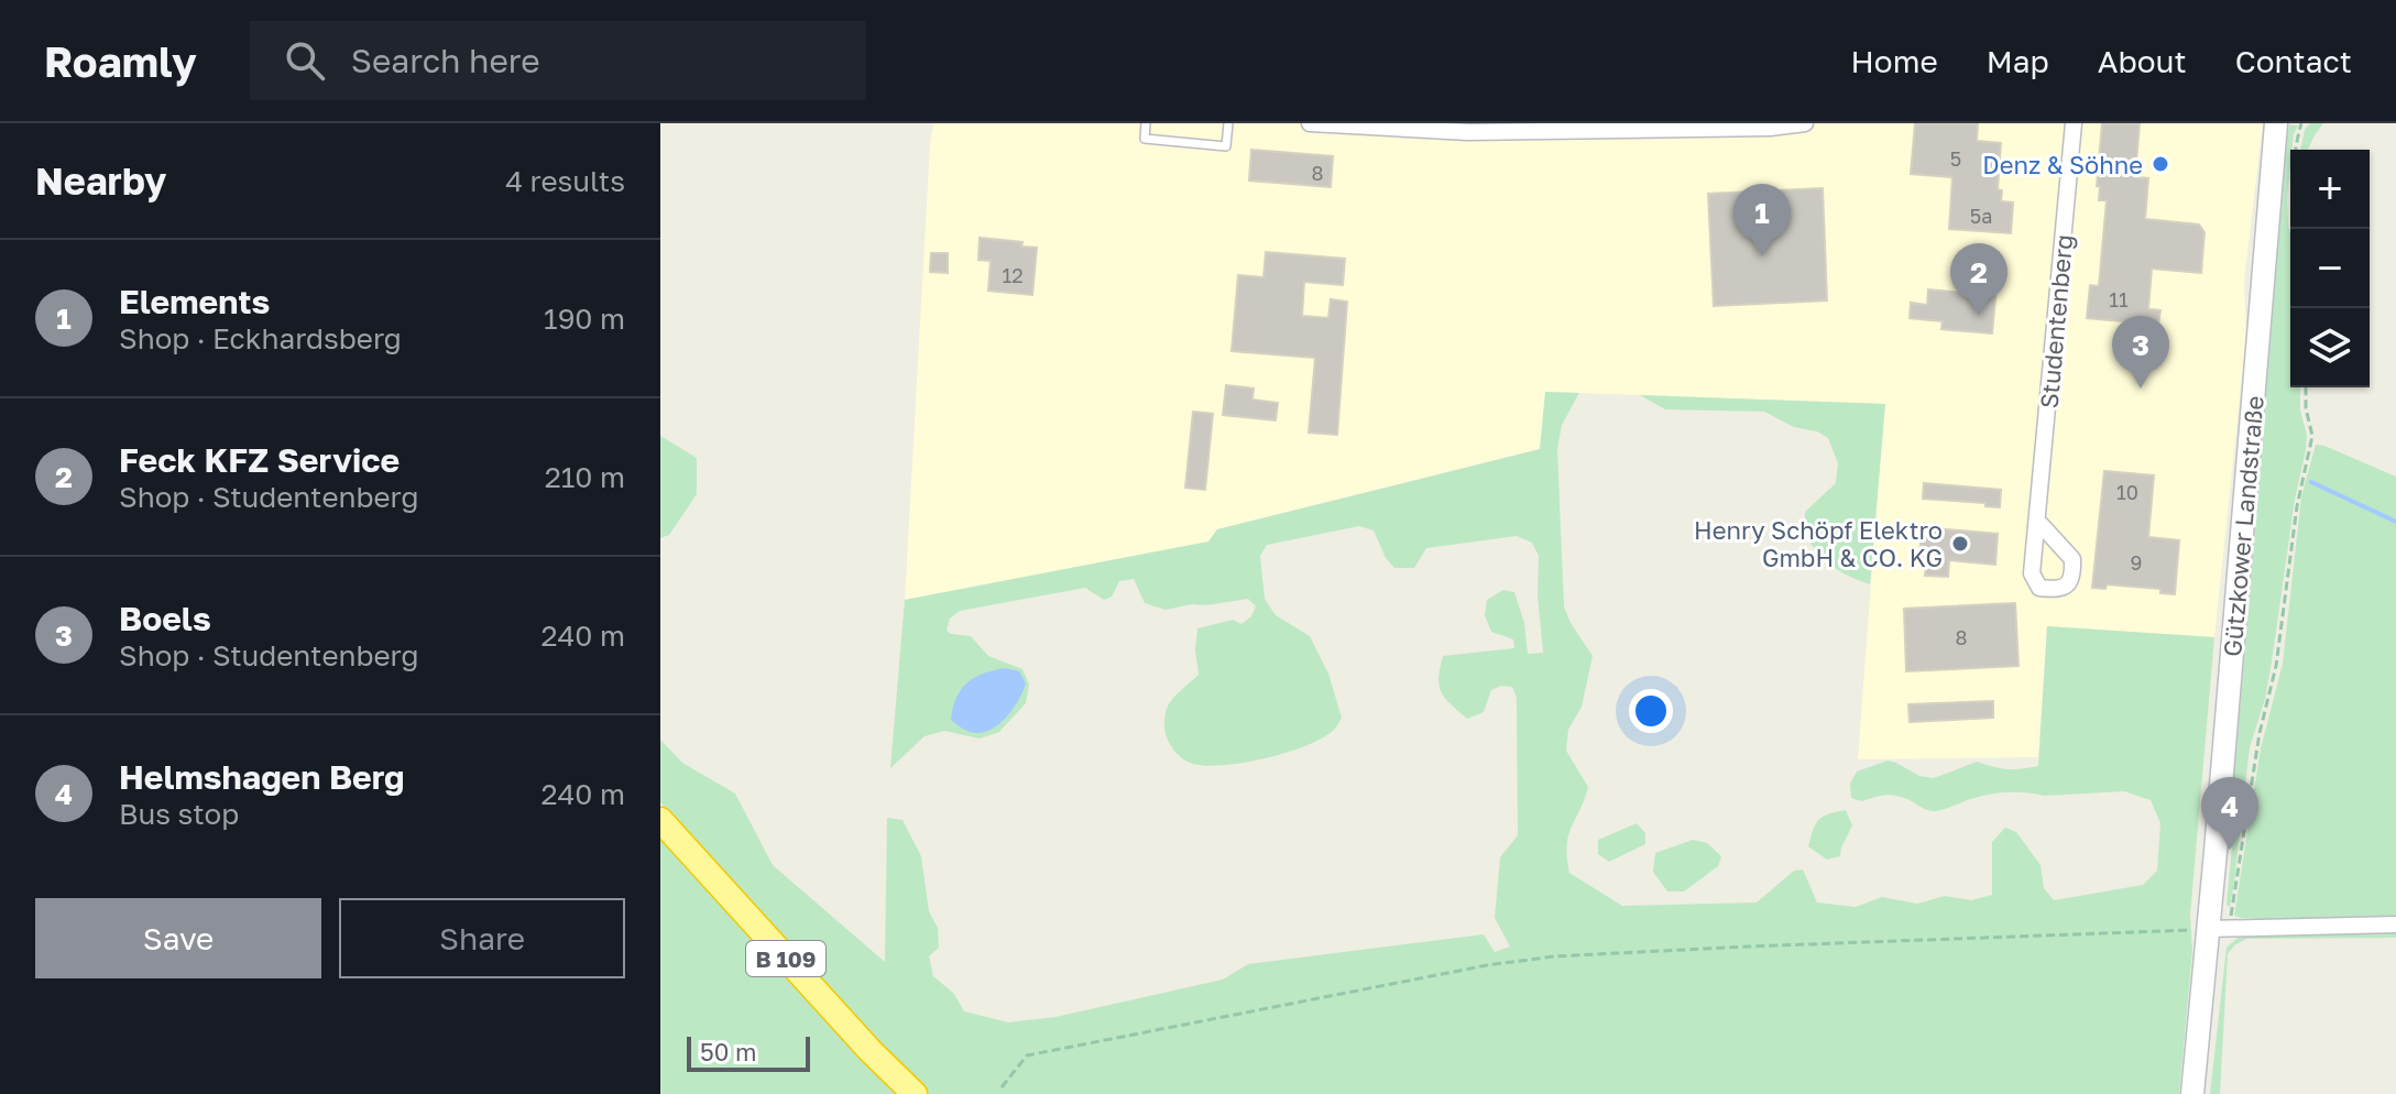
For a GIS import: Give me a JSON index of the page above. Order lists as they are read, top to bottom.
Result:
{
  "streets": {
    "highway": ["B 109"],
    "main road": ["Gützkower Landstraße"],
    "street": ["Studentenberg"]
  },
  "places": ["Denz & Söhne", "Henry Schöpf Elektro GmbH & CO. KG"],
  "house_numbers": [
    "5",
    "8",
    "5a",
    "12",
    "11",
    "10",
    "9",
    "8"
  ],
  "scale_bar": "50 m",
  "page": {
    "header": "Roamly",
    "search": "Search here",
    "nav": [
      "Home",
      "Map",
      "About",
      "Contact"
    ],
    "heading": ["Nearby", "4 results"],
    "map_buttons": ["+", "−"],
    "pins": [
      "1",
      "2",
      "3",
      "4"
    ],
    "list": [
      {
        "mark": "1",
        "name": "Elements",
        "note": "Shop · Eckhardsberg",
        "value": "190 m"
      },
      {
        "mark": "2",
        "name": "Feck KFZ Service",
        "note": "Shop · Studentenberg",
        "value": "210 m"
      },
      {
        "mark": "3",
        "name": "Boels",
        "note": "Shop · Studentenberg",
        "value": "240 m"
      },
      {
        "mark": "4",
        "name": "Helmshagen Berg",
        "note": "Bus stop",
        "value": "240 m"
      }
    ],
    "buttons": ["Save", "Share"],
    "scale": "50 m"
  }
}
